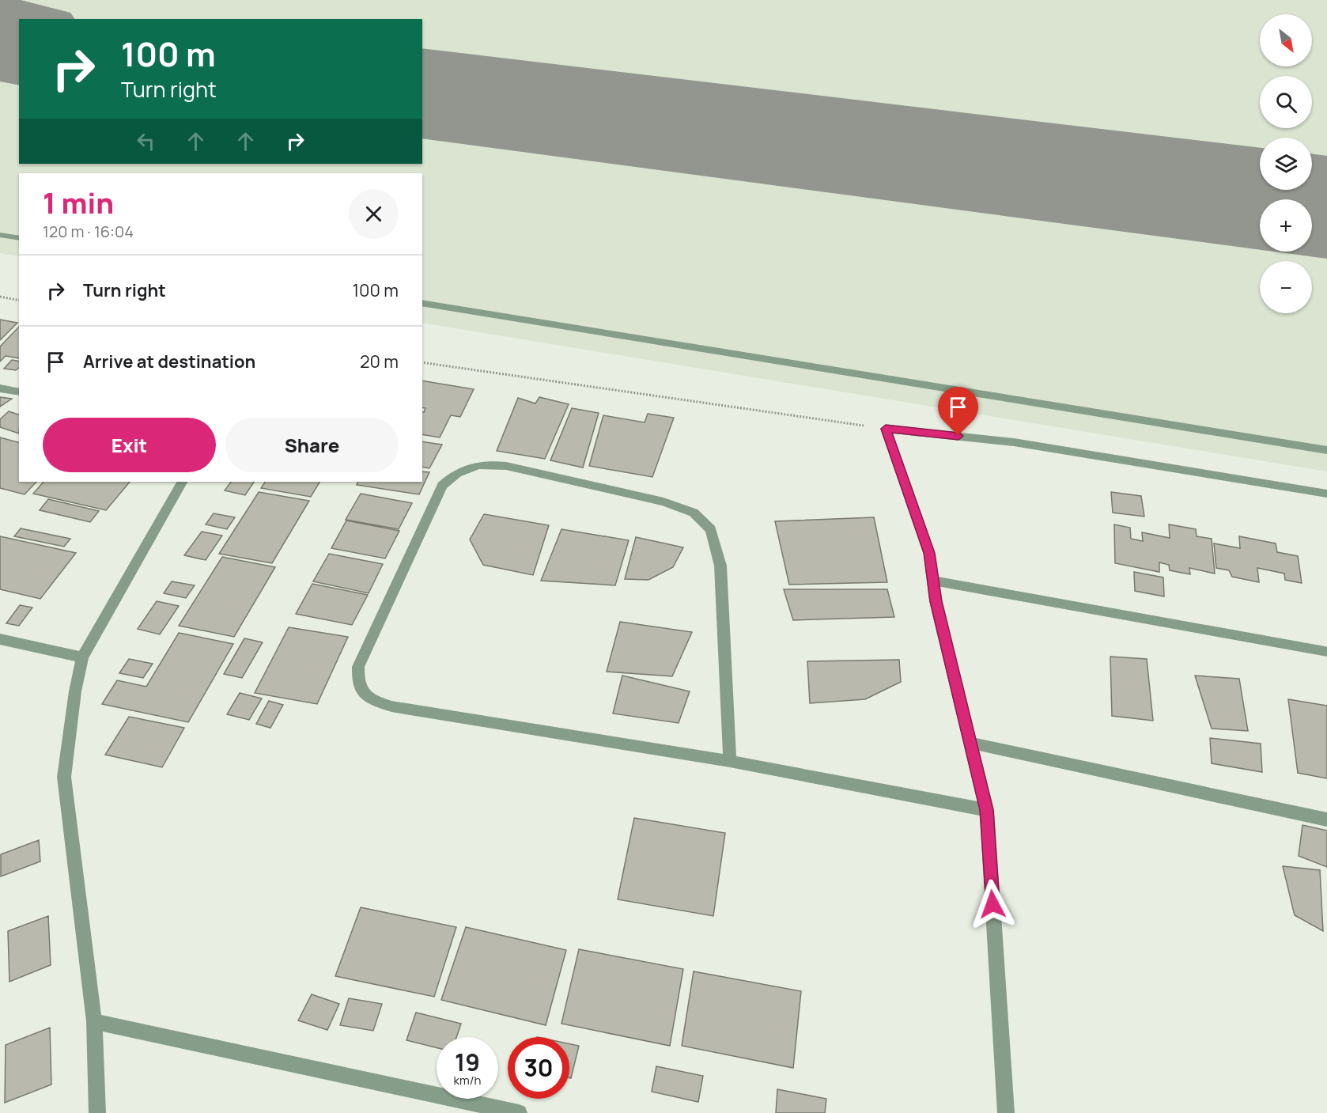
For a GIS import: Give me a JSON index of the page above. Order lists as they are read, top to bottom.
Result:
{
  "north": "bottom right",
  "page": {
    "map_buttons": ["+", "−"],
    "turn": ["100 m", "Turn right"],
    "heading": ["1 min", "120 m · 16:04"],
    "list": [
      {
        "name": "Turn right",
        "value": "100 m"
      },
      {
        "name": "Arrive at destination",
        "value": "20 m"
      }
    ],
    "buttons": ["Exit", "Share"],
    "speed": "19 km/h",
    "limit": "30"
  }
}
